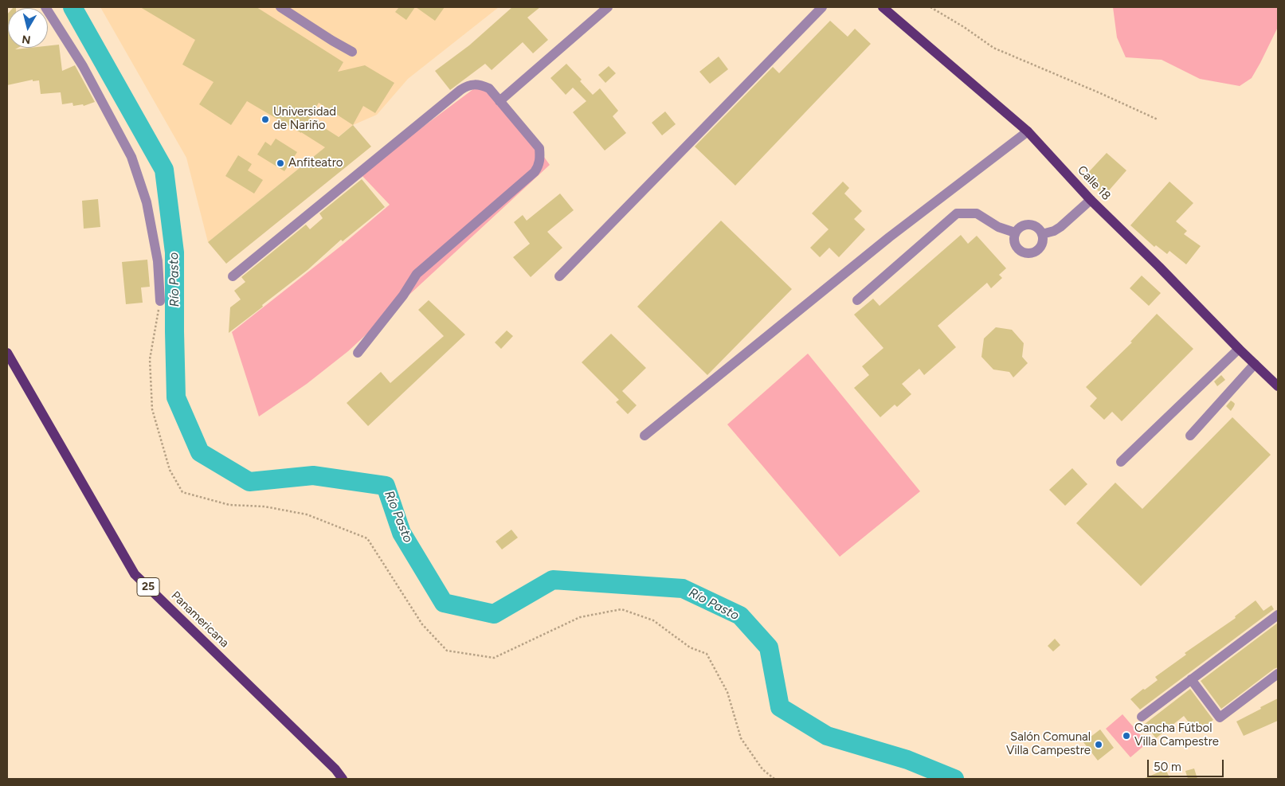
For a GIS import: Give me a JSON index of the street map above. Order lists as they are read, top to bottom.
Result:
{
  "streets": {
    "main road": ["Calle 18", "25", "Panamericana"]
  },
  "water": ["Río Pasto"],
  "places": [
    "Universidad de Nariño",
    "Anfiteatro",
    "Cancha Fútbol Villa Campestre",
    "Salón Comunal Villa Campestre"
  ],
  "scale_bar": "50 m",
  "north": "bottom"
}
